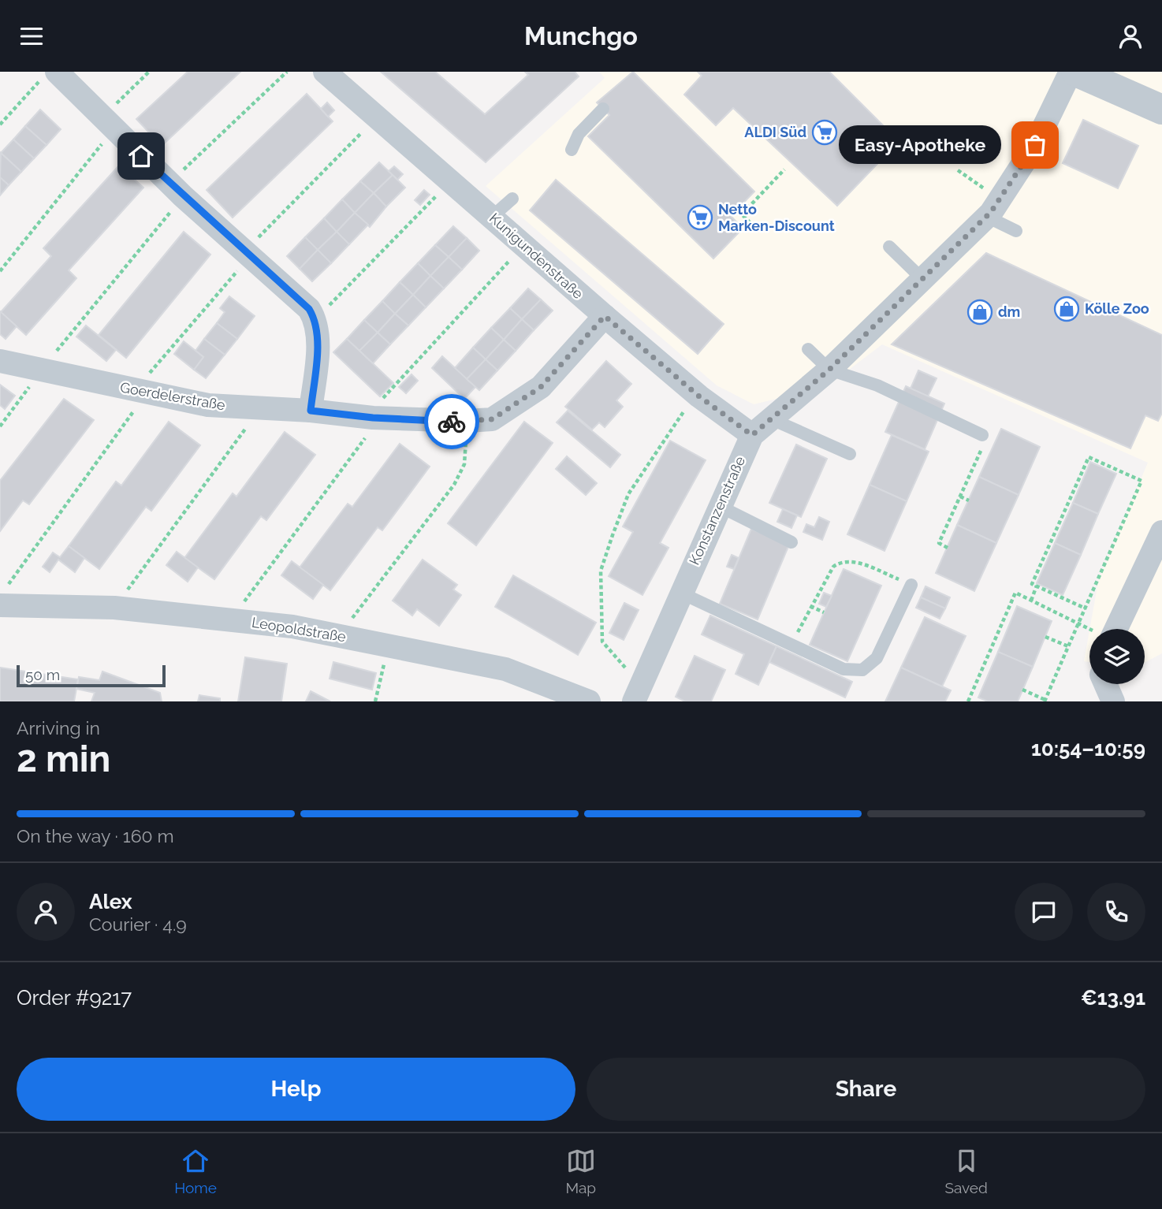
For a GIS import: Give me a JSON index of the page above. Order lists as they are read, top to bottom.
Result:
{
  "streets": {
    "street": [
      "Kunigundenstraße",
      "Goerdelerstraße",
      "Konstanzenstraße",
      "Leopoldstraße"
    ]
  },
  "crossings": [
    ["Kunigundenstraße", "Goerdelerstraße"],
    ["Kunigundenstraße", "Konstanzenstraße"]
  ],
  "places": {
    "supermarket": ["ALDI Süd", "Netto Marken-Discount"],
    "other": ["Easy-Apotheke"],
    "shop": ["Kölle Zoo", "dm"]
  },
  "scale_bar": "50 m",
  "page": {
    "header": "Munchgo",
    "bubble": "Easy-Apotheke",
    "scale": "50 m",
    "heading": ["2 min", "Arriving in", "10:54–10:59"],
    "panel": [
      "Alex",
      "Courier · 4.9",
      "Order #9217",
      "€13.91"
    ],
    "bar": "On the way · 160 m",
    "buttons": ["Help", "Share"],
    "tabs": ["Home", "Map", "Saved"]
  }
}
